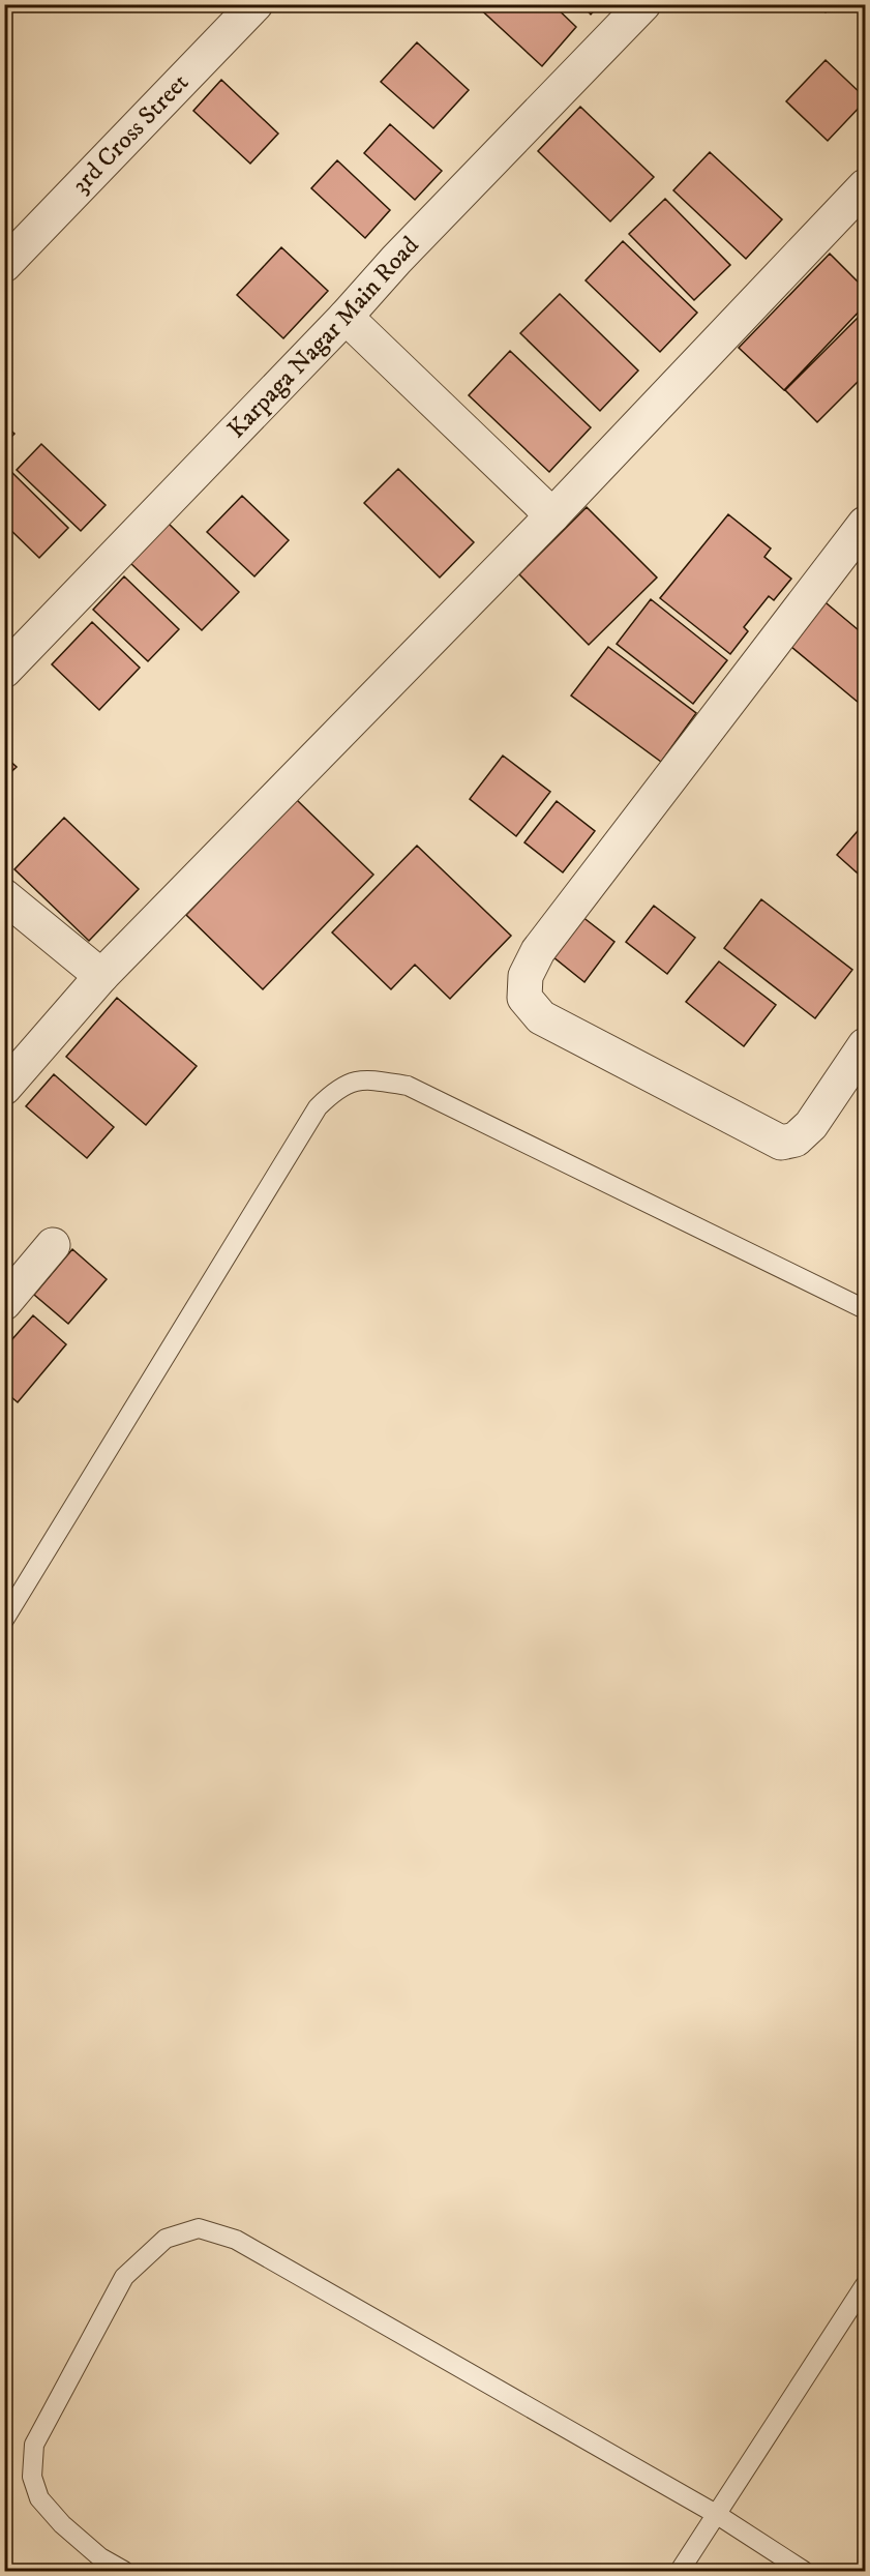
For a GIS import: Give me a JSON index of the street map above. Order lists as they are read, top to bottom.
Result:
{
  "streets": {
    "street": ["3rd Cross Street", "Karpaga Nagar Main Road"]
  }
}
